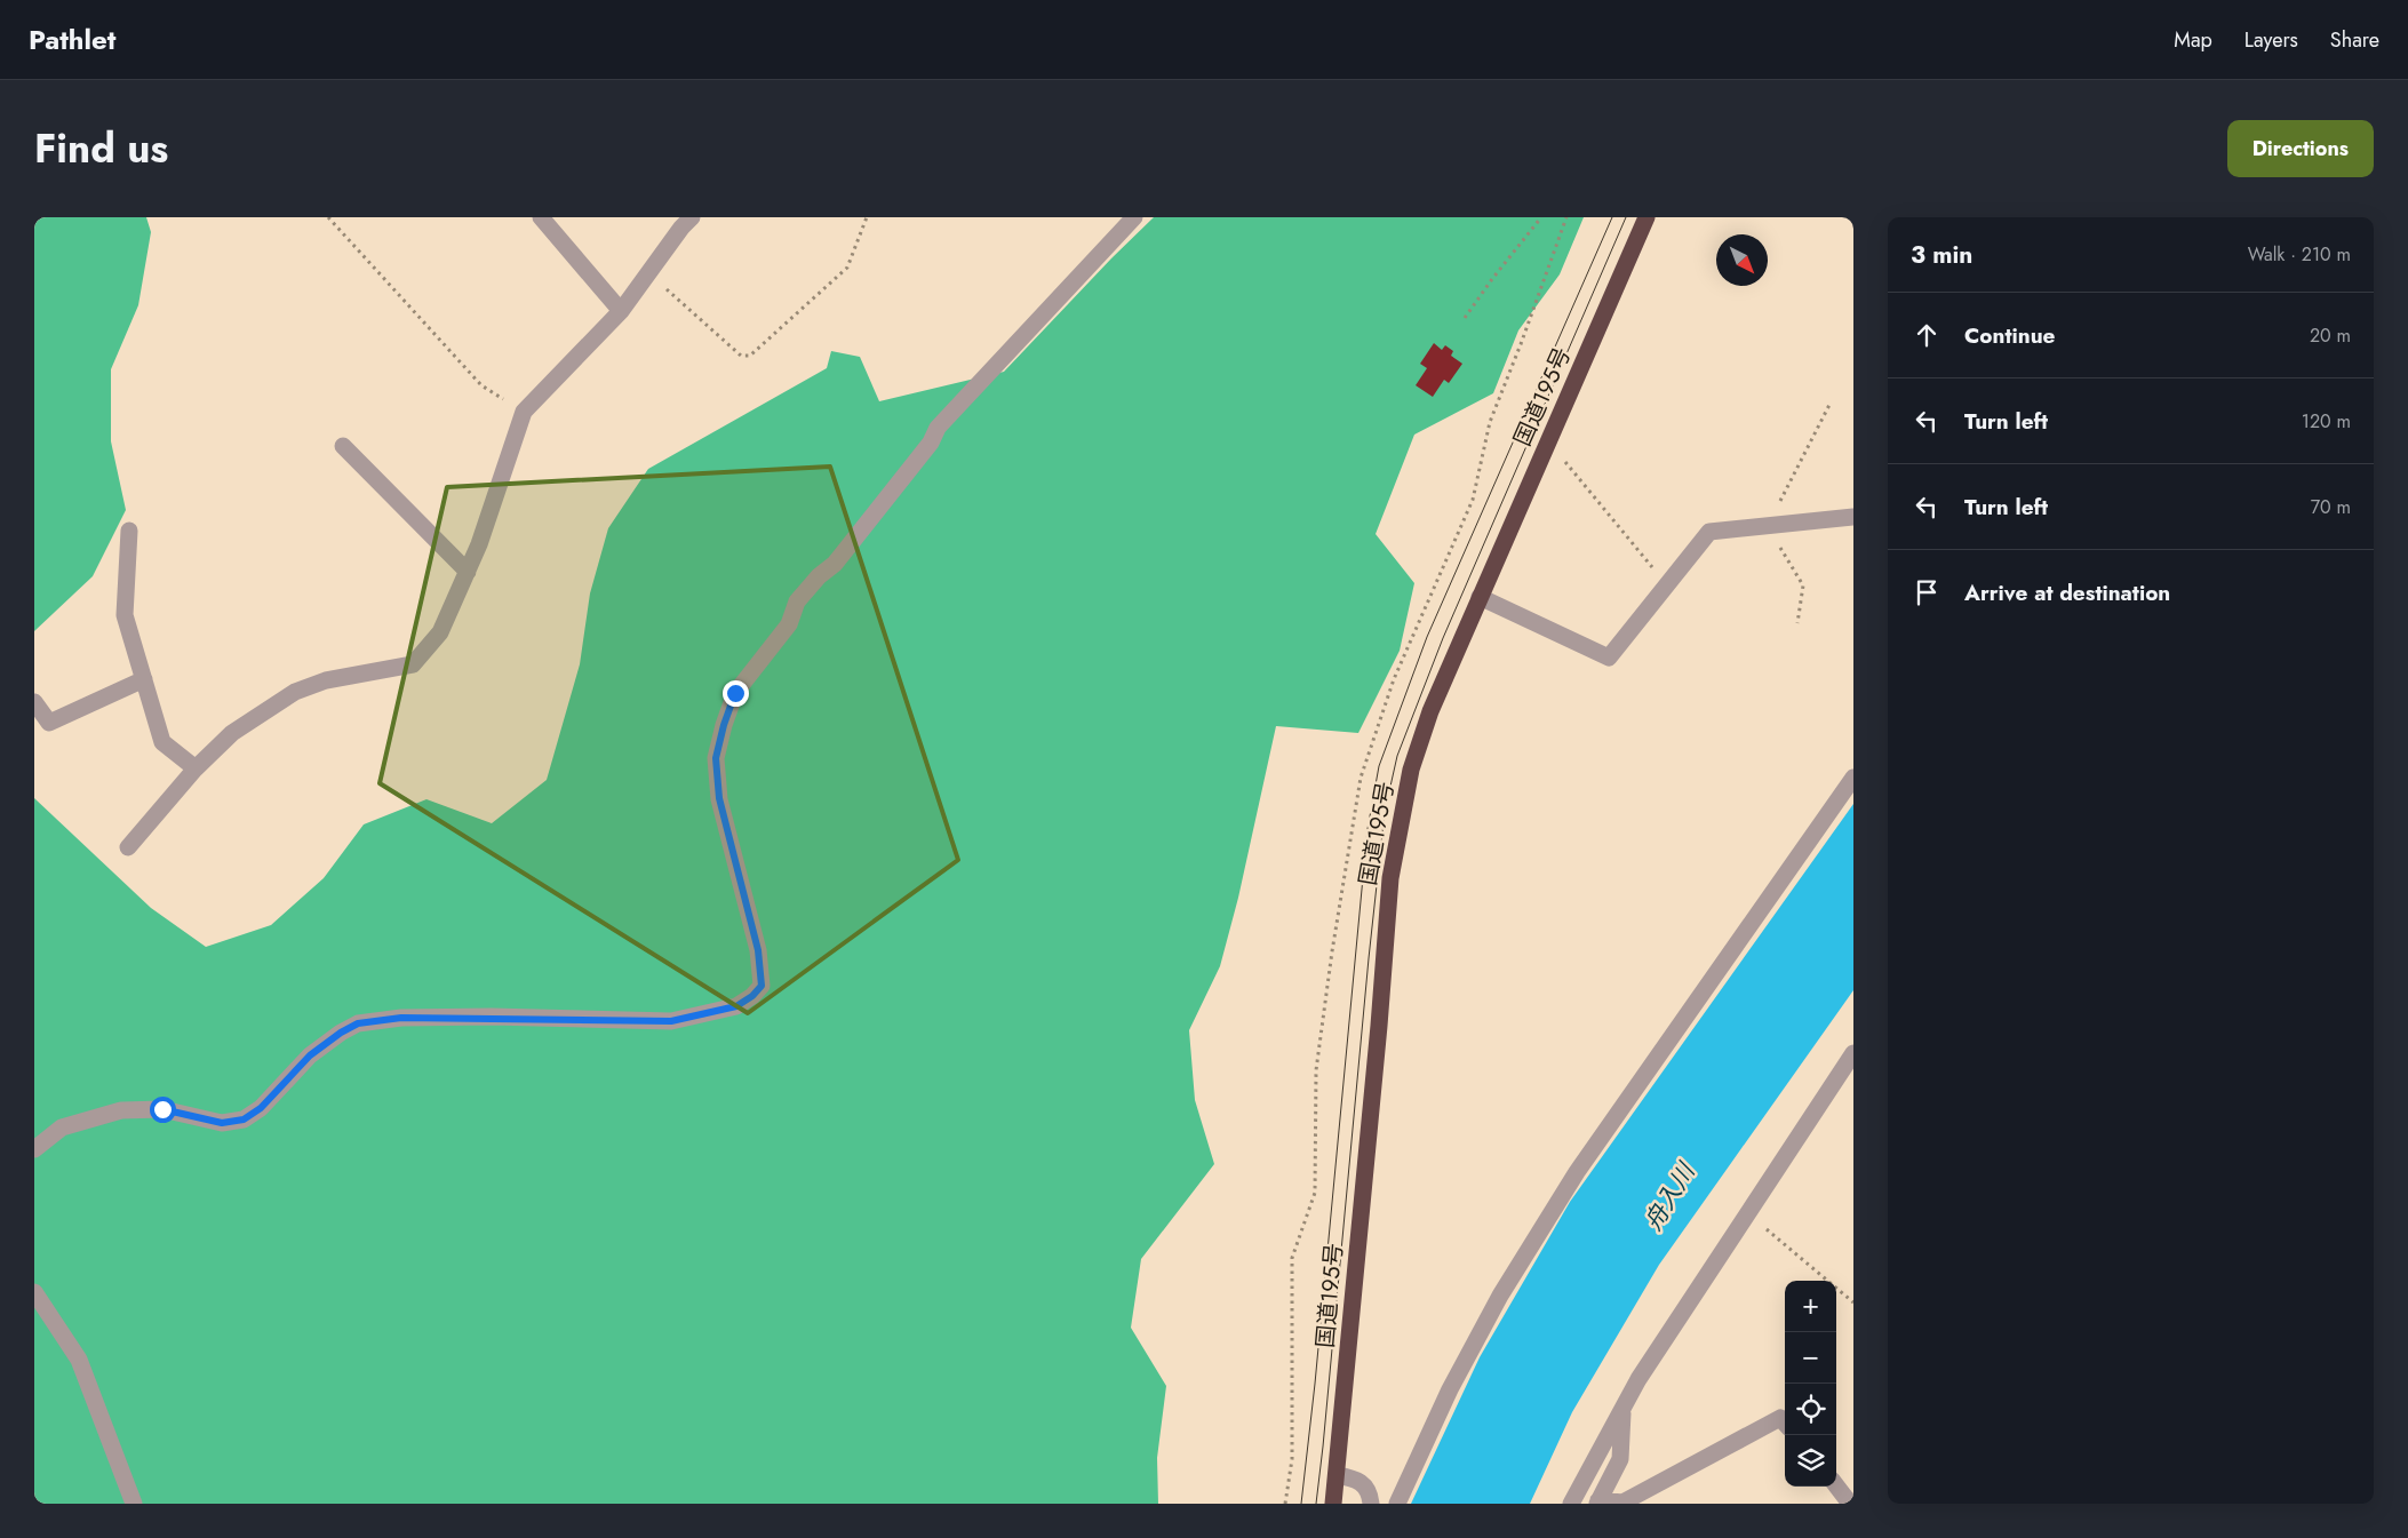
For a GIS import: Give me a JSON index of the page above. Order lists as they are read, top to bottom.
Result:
{
  "streets": {
    "highway": ["国道195号"]
  },
  "water": ["舟入川"],
  "north": "bottom right",
  "page": {
    "header": "Pathlet",
    "nav": ["Map", "Layers", "Share"],
    "title": "Find us",
    "buttons": "Directions",
    "heading": ["3 min", "Walk · 210 m"],
    "list": [
      ["Continue", "20 m"],
      ["Turn left", "120 m"],
      ["Turn left", "70 m"],
      "Arrive at destination"
    ],
    "map_buttons": ["+", "−"]
  }
}
